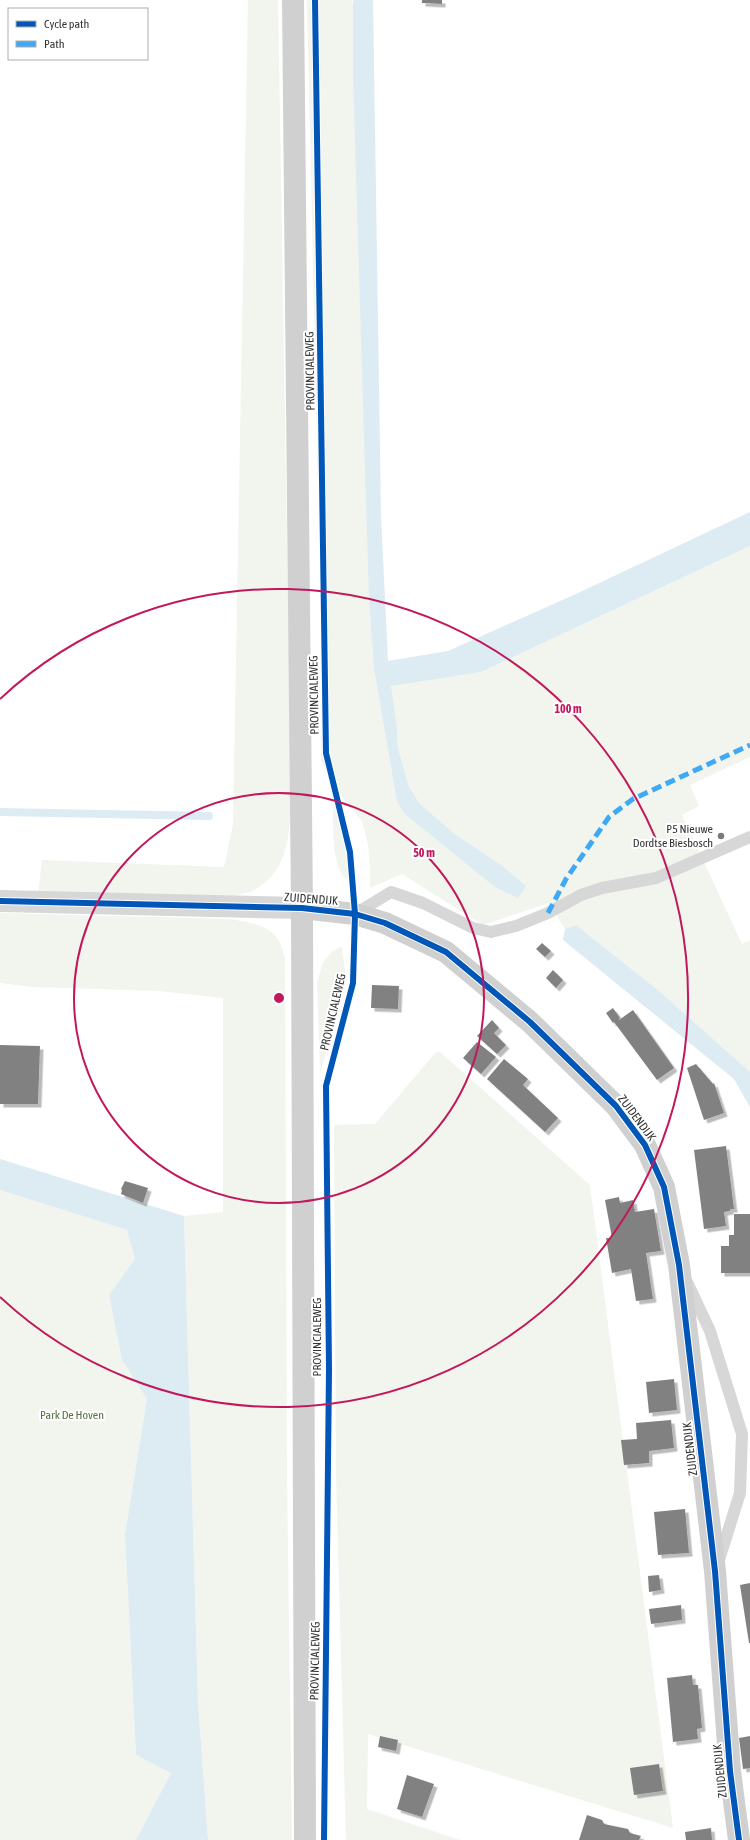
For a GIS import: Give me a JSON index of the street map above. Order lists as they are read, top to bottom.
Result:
{
  "streets": {
    "main road": ["PROVINCIALEWEG", "ZUIDENDIJK"]
  },
  "crossings": [
    ["PROVINCIALEWEG", "ZUIDENDIJK"]
  ],
  "parks": ["Park De Hoven"],
  "places": ["P5 Nieuwe Dordtse Biesbosch"],
  "legend": ["Cycle path", "Path"],
  "rings": ["100 m", "50 m"]
}
